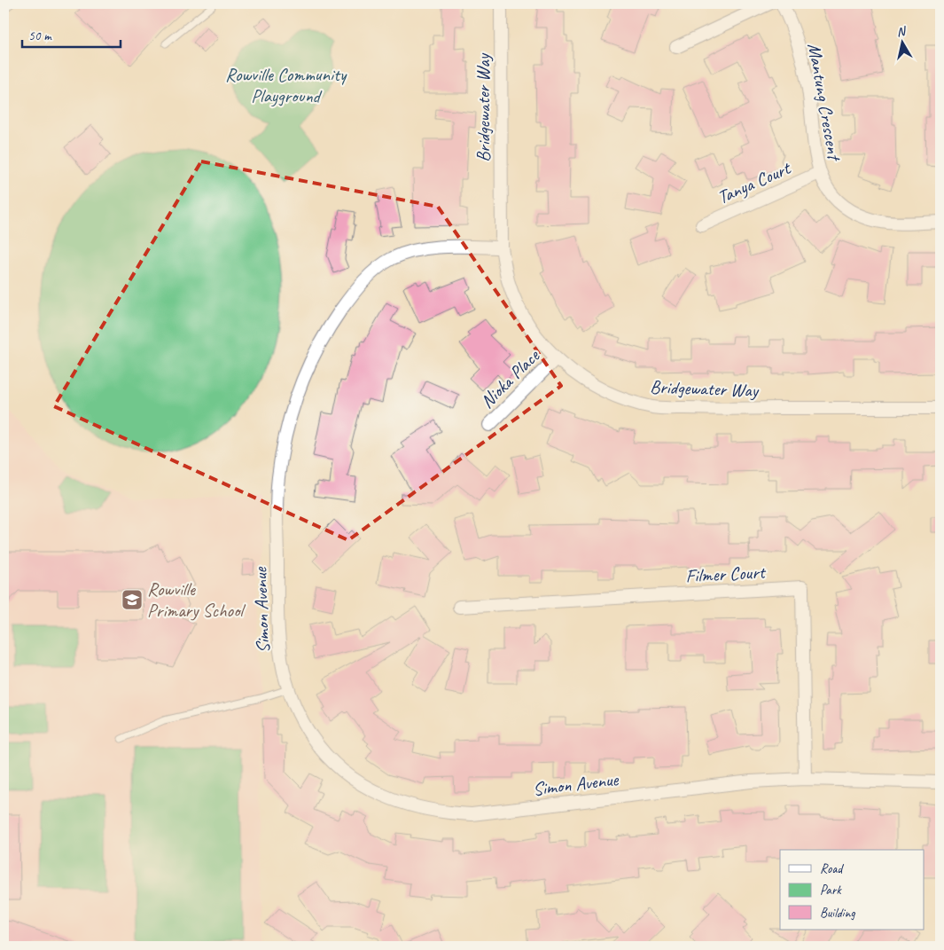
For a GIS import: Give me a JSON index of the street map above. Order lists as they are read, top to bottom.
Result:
{
  "streets": {
    "street": [
      "Mantung Crescent",
      "Bridgewater Way",
      "Tanya Court",
      "Nioka Place",
      "Filmer Court",
      "Simon Avenue"
    ]
  },
  "crossings": [
    ["Mantung Crescent", "Tanya Court"],
    ["Bridgewater Way", "Nioka Place"],
    ["Bridgewater Way", "Simon Avenue"],
    ["Filmer Court", "Simon Avenue"]
  ],
  "parks": ["Rowville Community Playground"],
  "places": {
    "school or university": ["Rowville Primary School"]
  },
  "legend": ["Road", "Park", "Building"],
  "scale_bar": "50 m",
  "north": "top"
}
